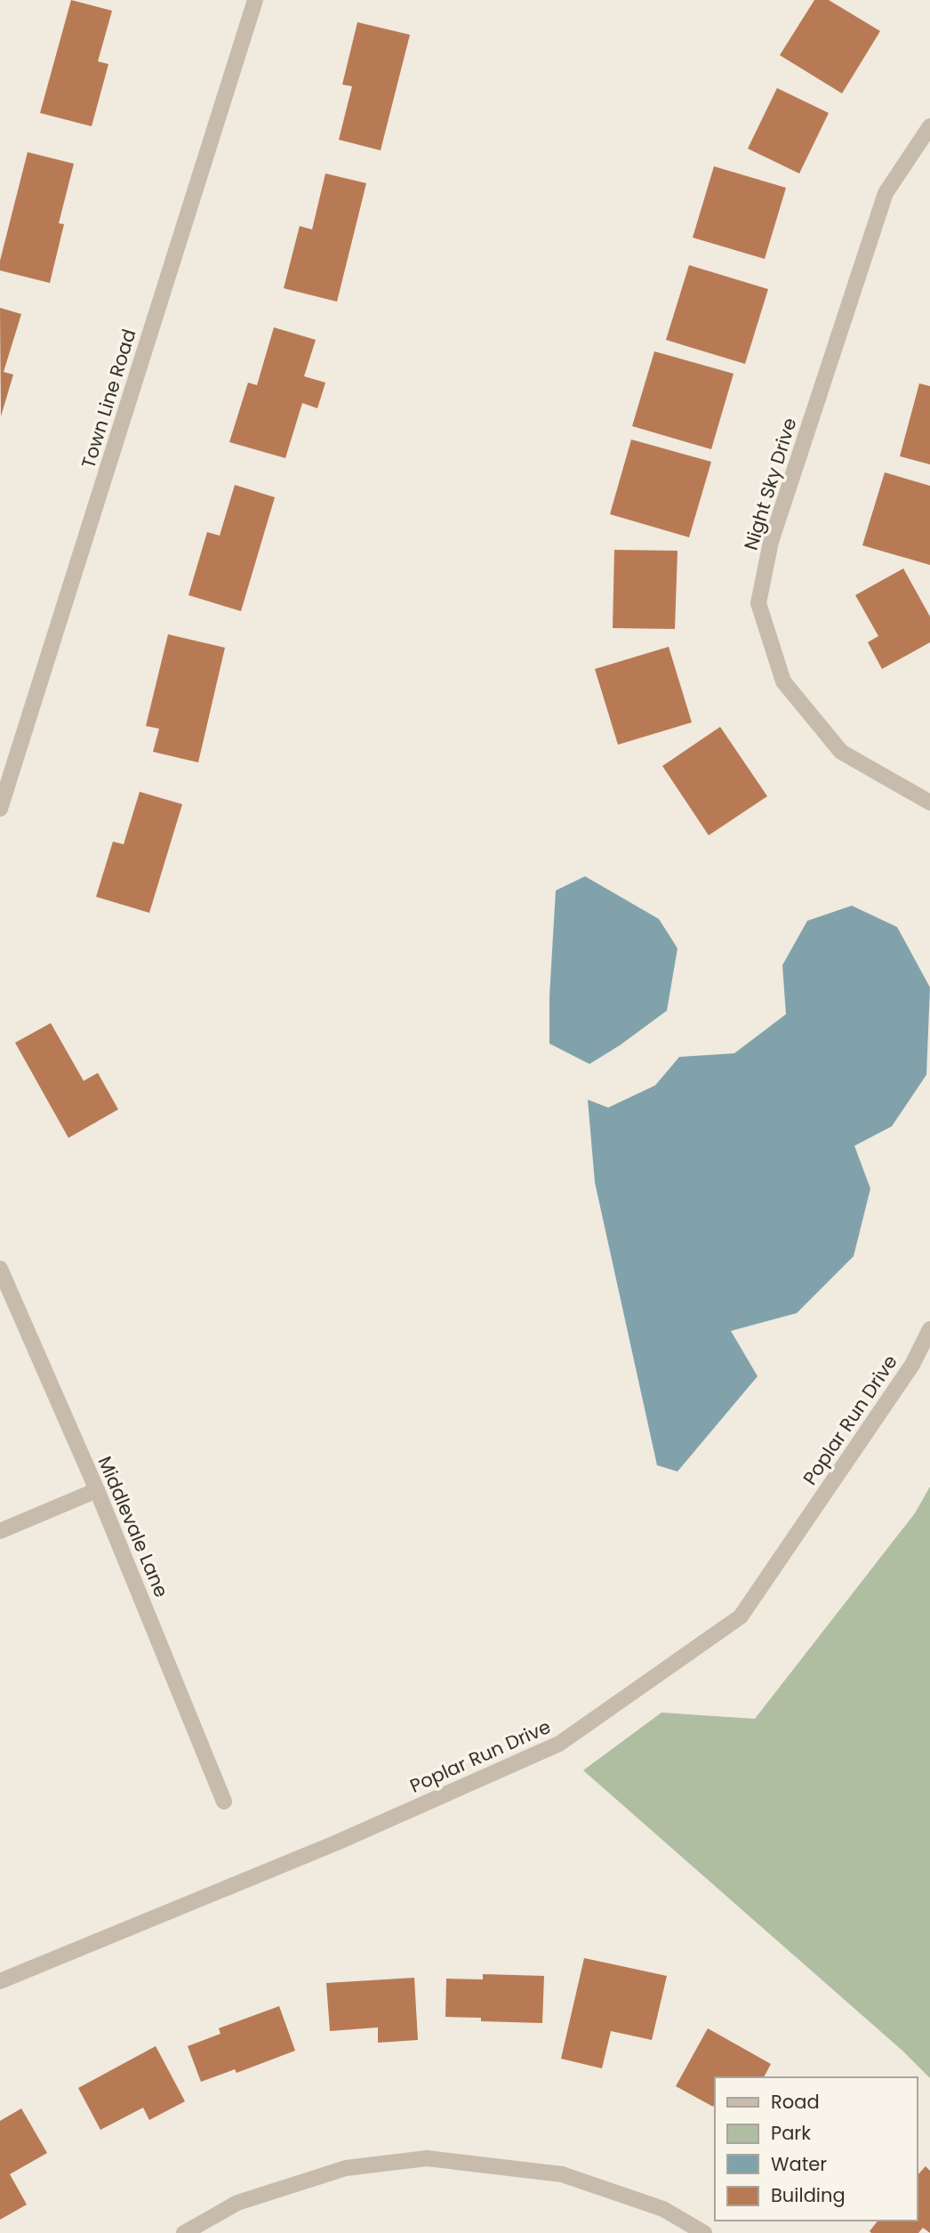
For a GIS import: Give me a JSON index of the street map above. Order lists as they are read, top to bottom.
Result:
{
  "streets": {
    "street": [
      "Town Line Road",
      "Night Sky Drive",
      "Poplar Run Drive",
      "Middlevale Lane"
    ]
  },
  "legend": [
    "Road",
    "Park",
    "Water",
    "Building"
  ]
}
